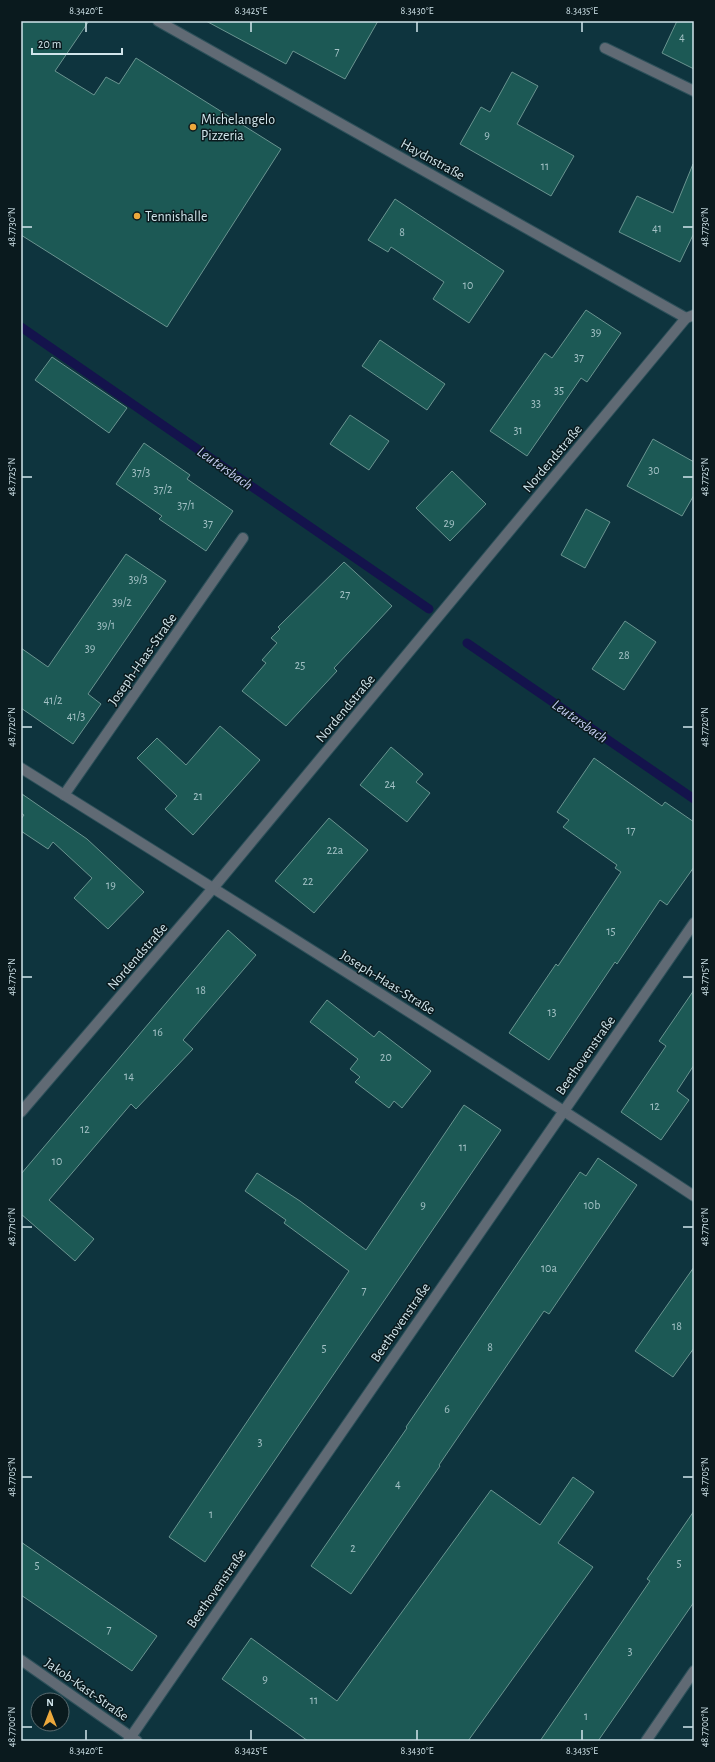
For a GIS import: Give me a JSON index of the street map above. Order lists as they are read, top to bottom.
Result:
{
  "streets": {
    "street": [
      "Haydnstraße",
      "Nordendstraße",
      "Joseph-Haas-Straße",
      "Beethovenstraße",
      "Jakob-Kast-Straße"
    ]
  },
  "crossings": [
    ["Haydnstraße", "Nordendstraße"],
    ["Nordendstraße", "Joseph-Haas-Straße"],
    ["Joseph-Haas-Straße", "Beethovenstraße"],
    ["Beethovenstraße", "Jakob-Kast-Straße"]
  ],
  "water": ["Leutersbach"],
  "places": ["Michelangelo Pizzeria", "Tennishalle"],
  "house_numbers": [
    "4",
    "7",
    "9",
    "11",
    "41",
    "8",
    "10",
    "39",
    "37",
    "35",
    "33",
    "31",
    "30",
    "37/3",
    "37/2",
    "37/1",
    "37",
    "29",
    "39/3",
    "27",
    "39/2",
    "39/1",
    "39",
    "28",
    "25",
    "41/2",
    "41/3",
    "24",
    "21",
    "17",
    "22a",
    "22",
    "19",
    "15",
    "18",
    "13",
    "16",
    "20",
    "14",
    "12",
    "12",
    "11",
    "10",
    "9",
    "10b",
    "10a",
    "7",
    "18",
    "8",
    "5",
    "6",
    "3",
    "4",
    "1",
    "2",
    "5",
    "5",
    "7",
    "3",
    "9",
    "11",
    "1"
  ],
  "scale_bar": "20 m",
  "north": "top",
  "coordinates": [
    "8.3420°E",
    "8.3425°E",
    "8.3430°E",
    "8.3435°E",
    "48.7730°N",
    "48.7725°N",
    "48.7720°N",
    "48.7715°N",
    "48.7710°N",
    "48.7705°N",
    "48.7700°N"
  ]
}
